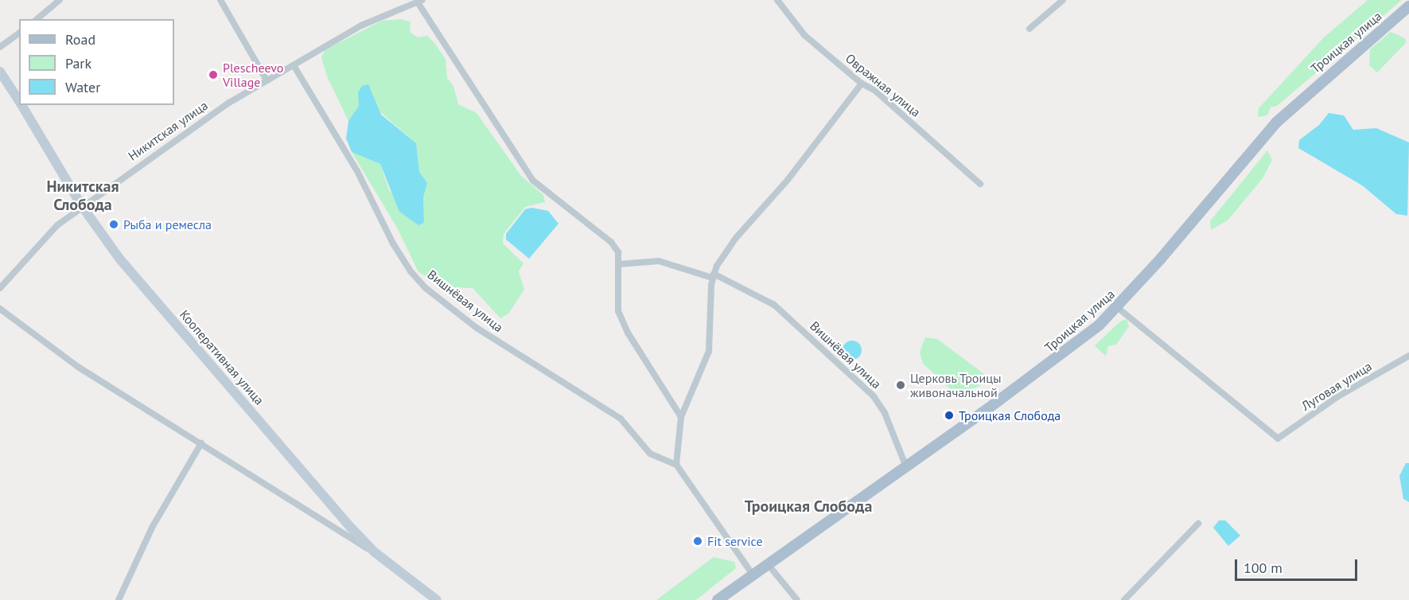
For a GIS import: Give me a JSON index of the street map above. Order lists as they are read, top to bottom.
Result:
{
  "streets": {
    "main road": ["Троицкая улица"],
    "street": [
      "Овражная улица",
      "Никитская улица",
      "Вишнёвая улица",
      "Кооперативная улица",
      "Луговая улица"
    ]
  },
  "crossings": [
    ["Троицкая улица", "Вишнёвая улица"],
    ["Троицкая улица", "Луговая улица"],
    ["Никитская улица", "Вишнёвая улица"],
    ["Никитская улица", "Кооперативная улица"]
  ],
  "districts": ["Никитская Слобода", "Троицкая Слобода"],
  "places": [
    "Plescheevo Village",
    "Рыба и ремесла",
    "Церковь Троицы живоначальной",
    "Троицкая Слобода",
    "Fit service"
  ],
  "legend": ["Road", "Park", "Water"],
  "scale_bar": "100 m"
}
